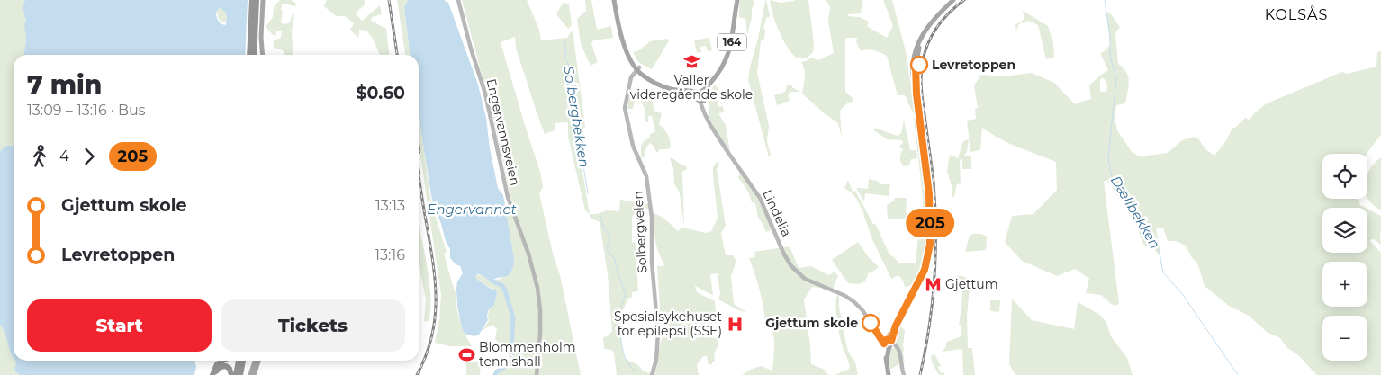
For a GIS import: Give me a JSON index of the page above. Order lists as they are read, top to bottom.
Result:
{
  "streets": {
    "main road": [
      "164",
      "Engervannsveien",
      "Lindelia",
      "Solbergveien"
    ]
  },
  "crossings": [
    ["164", "Lindelia"]
  ],
  "districts": ["KOLSÅS"],
  "water": ["Solbergbekken", "Engervannet", "Dælibekken"],
  "places": {
    "school or university": ["Valler videregående skole"],
    "other": ["Levretoppen", "Gjettum skole"],
    "metro station": ["Gjettum"],
    "hospital": ["Spesialsykehuset for epilepsi (SSE)"],
    "sports": ["Blommenholm tennishall"]
  },
  "lines": ["bus line 205"],
  "page": {
    "on_map": "205",
    "heading": ["7 min", "13:09 – 13:16 · Bus", "$0.60"],
    "legs": ["4", "205"],
    "map_buttons": ["+", "−"],
    "list": [
      {
        "name": "Gjettum skole",
        "value": "13:13"
      },
      {
        "name": "Levretoppen",
        "value": "13:16"
      }
    ],
    "buttons": ["Start", "Tickets"]
  }
}
